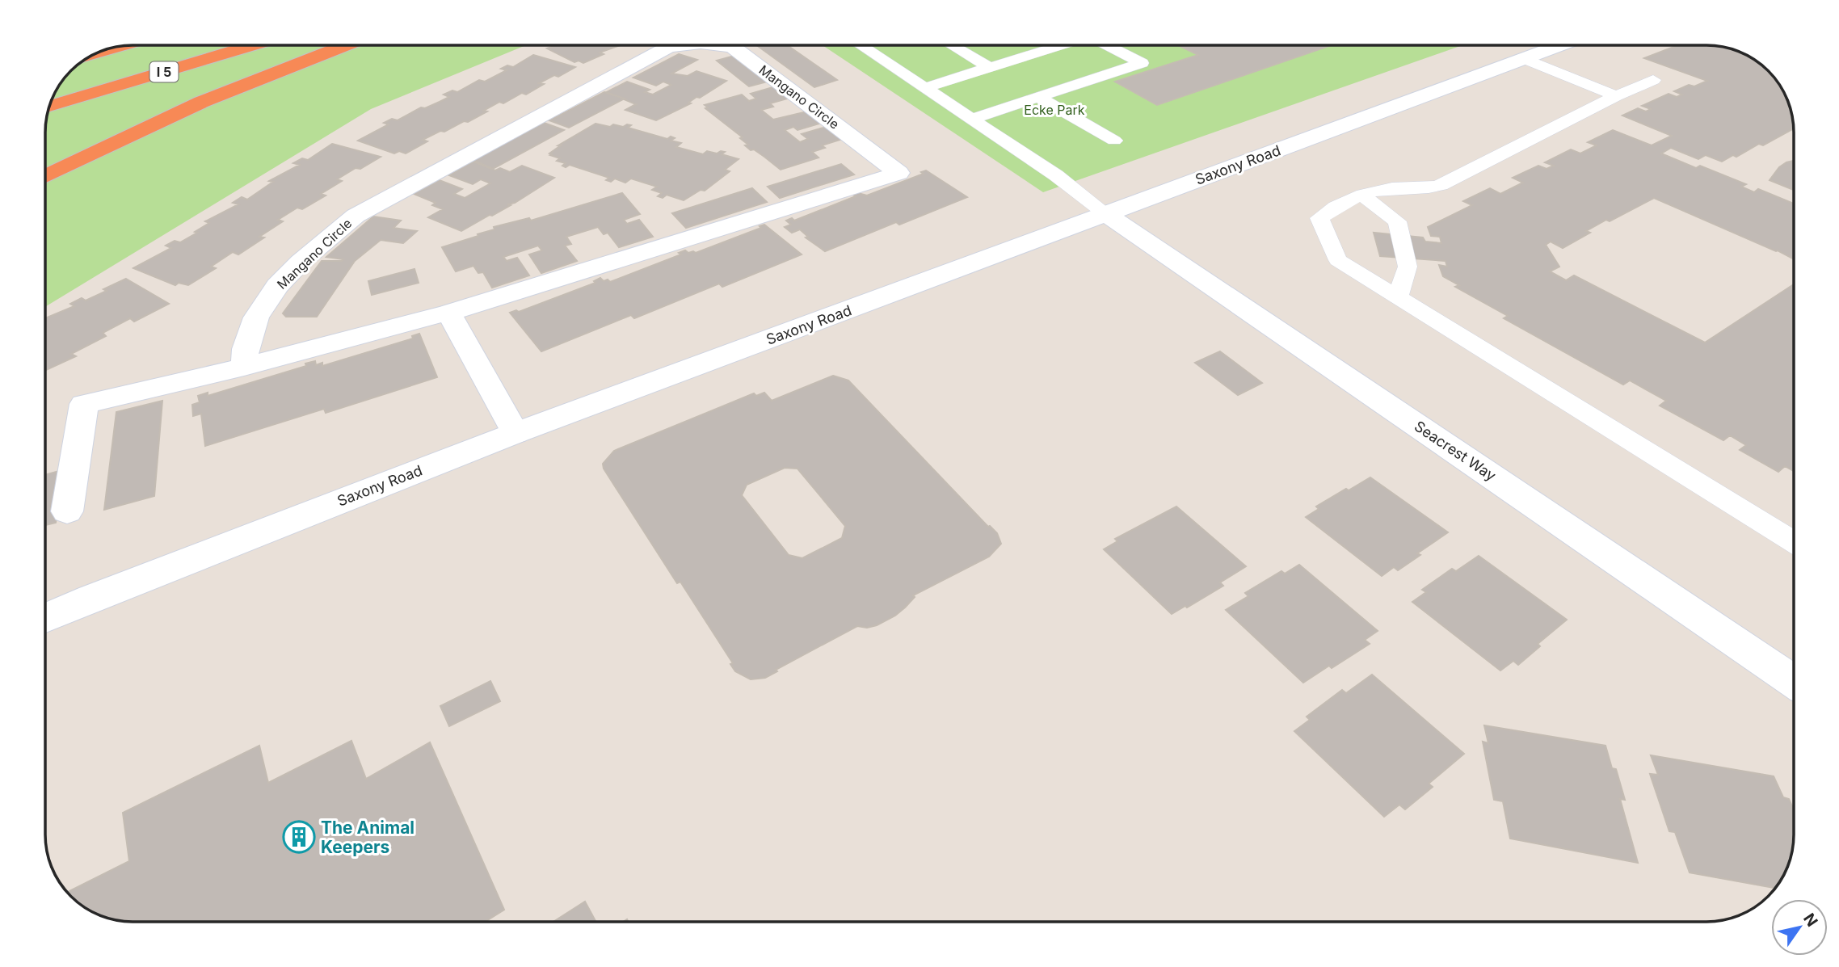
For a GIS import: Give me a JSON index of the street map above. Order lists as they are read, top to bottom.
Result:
{
  "streets": {
    "highway": ["I 5"],
    "street": ["Mangano Circle", "Saxony Road", "Seacrest Way"]
  },
  "crossings": [
    ["Saxony Road", "Seacrest Way"]
  ],
  "parks": ["Ecke Park"],
  "places": {
    "building": ["The Animal Keepers"]
  },
  "north": "top right"
}
